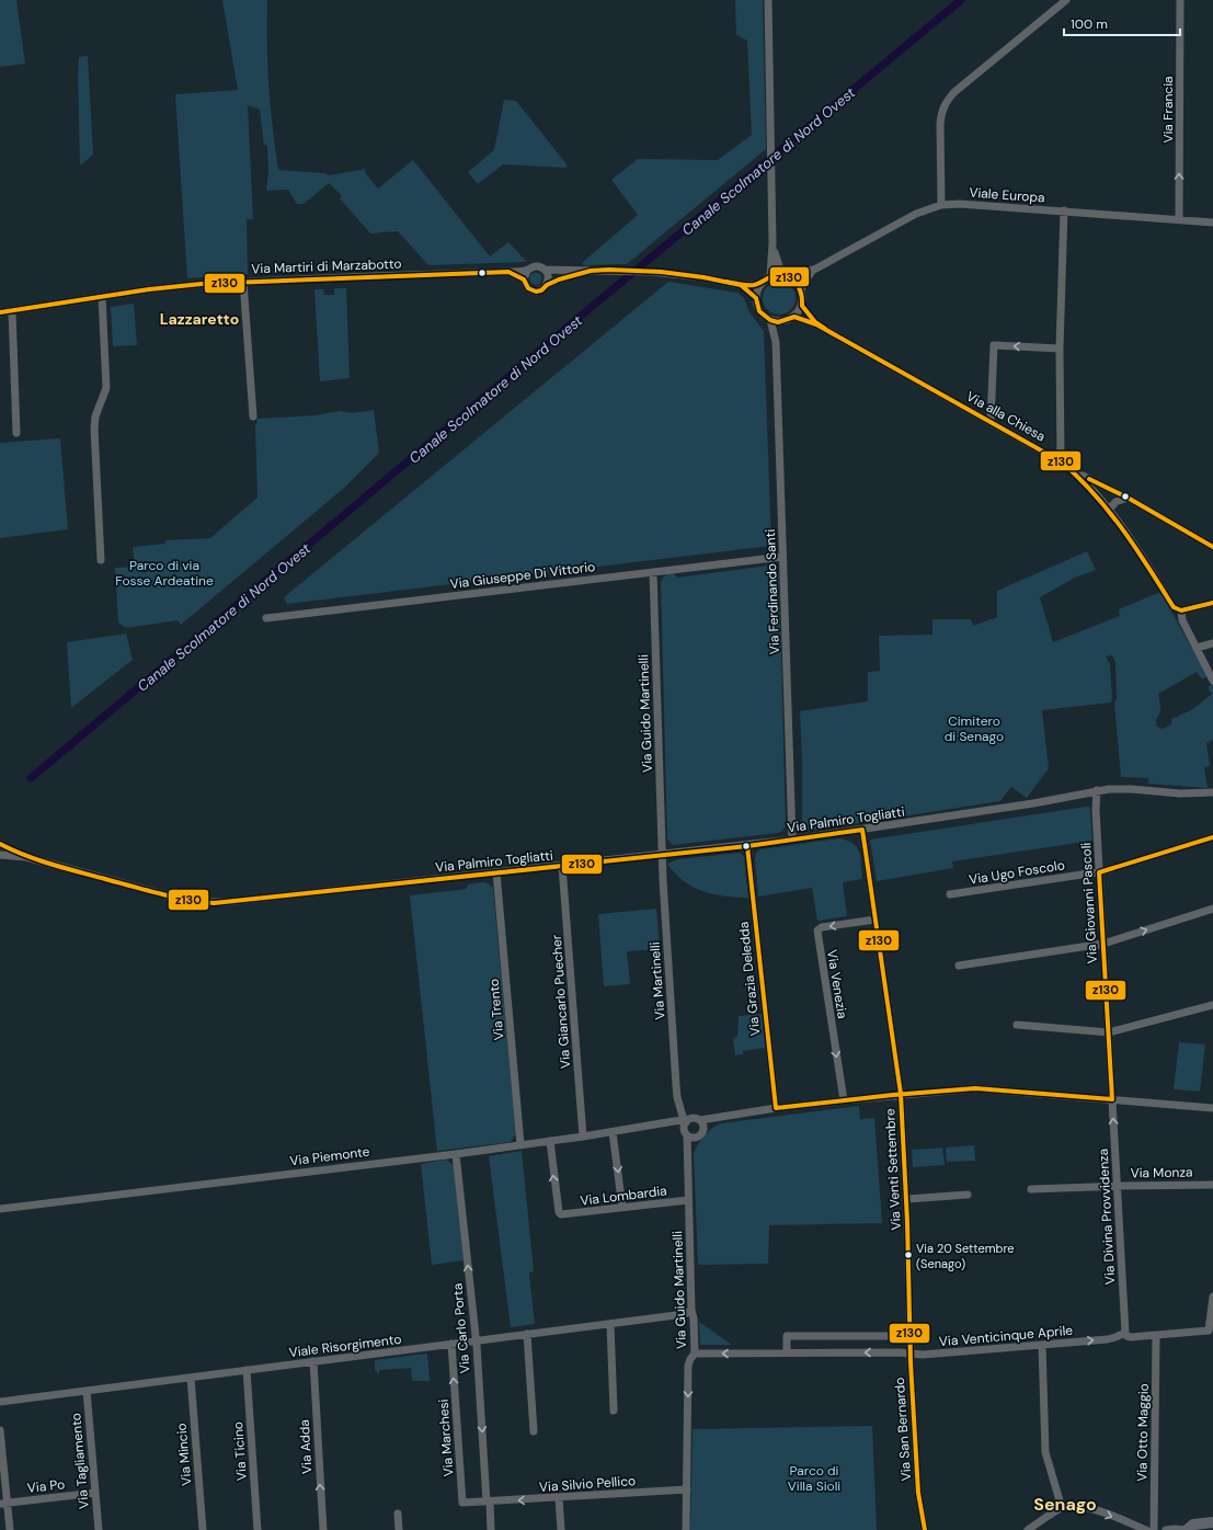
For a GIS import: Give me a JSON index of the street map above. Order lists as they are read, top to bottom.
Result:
{
  "streets": {
    "street": [
      "Via Francia",
      "Viale Europa",
      "Via Martiri di Marzabotto",
      "Via alla Chiesa",
      "Via Giuseppe Di Vittorio",
      "Via Ferdinando Santi",
      "Via Guido Martinelli",
      "Via Palmiro Togliatti",
      "Via Ugo Foscolo",
      "Via Giovanni Pascoli",
      "Via Grazia Deledda",
      "Via Martinelli",
      "Via Venezia",
      "Via Giancarlo Puecher",
      "Via Trento",
      "Via Piemonte",
      "Via Venti Settembre",
      "Via Monza",
      "Via Lombardia",
      "Via Divina Provvidenza",
      "Via Carlo Porta",
      "Via Venticinque Aprile",
      "Viale Risorgimento",
      "Via San Bernardo",
      "Via Otto Maggio",
      "Via Marchesi",
      "Via Adda",
      "Via Ticino",
      "Via Mincio",
      "Via Tagliamento",
      "Via Silvio Pellico",
      "Via Po"
    ]
  },
  "crossings": [
    ["Via Francia", "Viale Europa"],
    ["Viale Europa", "Via alla Chiesa"],
    ["Viale Europa", "Via Ferdinando Santi"],
    ["Via alla Chiesa", "Via Ferdinando Santi"],
    ["Via Giuseppe Di Vittorio", "Via Ferdinando Santi"],
    ["Via Giuseppe Di Vittorio", "Via Guido Martinelli"],
    ["Via Ferdinando Santi", "Via Palmiro Togliatti"],
    ["Via Guido Martinelli", "Via Palmiro Togliatti"],
    ["Via Guido Martinelli", "Via Martinelli"],
    ["Via Guido Martinelli", "Via Lombardia"],
    ["Via Guido Martinelli", "Via Venticinque Aprile"],
    ["Via Guido Martinelli", "Viale Risorgimento"],
    ["Via Guido Martinelli", "Via Silvio Pellico"],
    ["Via Palmiro Togliatti", "Via Giovanni Pascoli"],
    ["Via Palmiro Togliatti", "Via Grazia Deledda"],
    ["Via Palmiro Togliatti", "Via Martinelli"],
    ["Via Palmiro Togliatti", "Via Giancarlo Puecher"],
    ["Via Palmiro Togliatti", "Via Trento"],
    ["Via Palmiro Togliatti", "Via Venti Settembre"],
    ["Via Ugo Foscolo", "Via Giovanni Pascoli"],
    ["Via Giovanni Pascoli", "Via Divina Provvidenza"],
    ["Via Venezia", "Via Venti Settembre"],
    ["Via Giancarlo Puecher", "Via Piemonte"],
    ["Via Trento", "Via Piemonte"],
    ["Via Piemonte", "Via Lombardia"],
    ["Via Piemonte", "Via Carlo Porta"],
    ["Via Venti Settembre", "Via Venticinque Aprile"],
    ["Via Venti Settembre", "Via San Bernardo"],
    ["Via Monza", "Via Divina Provvidenza"],
    ["Via Divina Provvidenza", "Via Venticinque Aprile"],
    ["Via Carlo Porta", "Viale Risorgimento"],
    ["Via Carlo Porta", "Via Marchesi"],
    ["Via Carlo Porta", "Via Silvio Pellico"],
    ["Via Venticinque Aprile", "Via San Bernardo"],
    ["Via Venticinque Aprile", "Via Otto Maggio"],
    ["Viale Risorgimento", "Via Marchesi"],
    ["Viale Risorgimento", "Via Adda"],
    ["Viale Risorgimento", "Via Ticino"],
    ["Viale Risorgimento", "Via Mincio"],
    ["Viale Risorgimento", "Via Tagliamento"],
    ["Via Marchesi", "Via Silvio Pellico"],
    ["Via Tagliamento", "Via Po"]
  ],
  "one_way": [
    "Via Francia",
    "Via Divina Provvidenza",
    "Via Marchesi",
    "Via Adda",
    "Via Silvio Pellico"
  ],
  "districts": ["Lazzaretto", "Senago"],
  "water": ["Canale Scolmatore di Nord Ovest"],
  "parks": ["Parco di via Fosse Ardeatine", "Cimitero di Senago", "Parco di Villa Sioli"],
  "places": ["Via 20 Settembre (Senago)"],
  "lines": ["transit line z130"],
  "scale_bar": "100 m"
}
